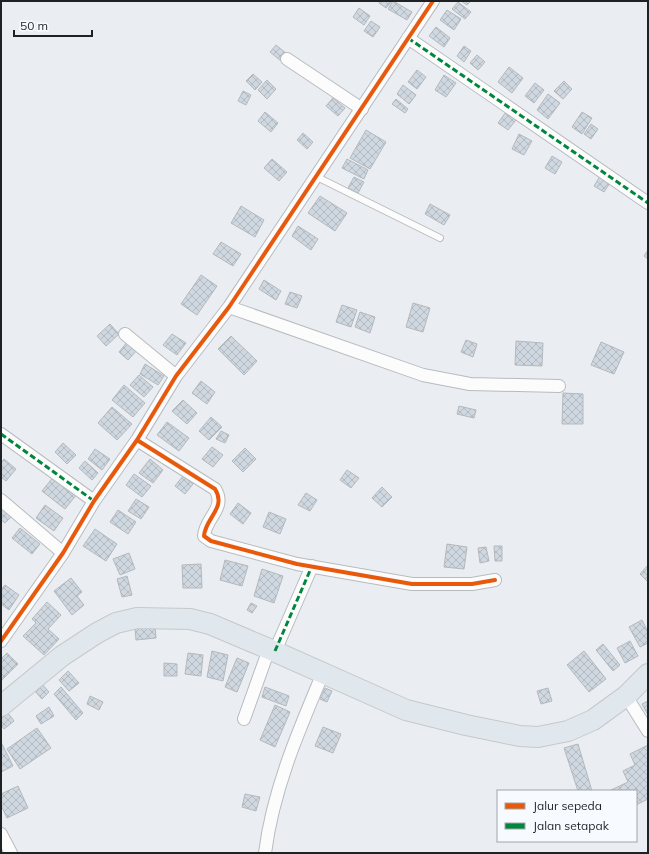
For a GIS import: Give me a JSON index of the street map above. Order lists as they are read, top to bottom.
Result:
{
  "legend": ["Jalur sepeda", "Jalan setapak"],
  "scale_bar": "50 m"
}
